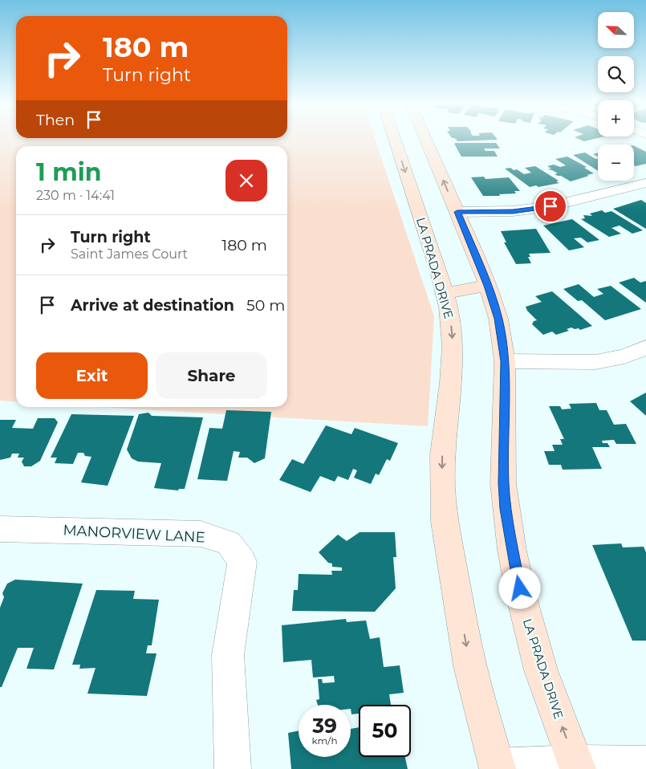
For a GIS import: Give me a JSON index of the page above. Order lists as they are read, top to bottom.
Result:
{
  "streets": {
    "main road": ["LA PRADA DRIVE"],
    "street": ["MANORVIEW LANE"]
  },
  "north": "top left",
  "page": {
    "map_buttons": ["+", "−"],
    "turn": ["180 m", "Turn right"],
    "then": "Then",
    "heading": ["1 min", "230 m · 14:41"],
    "list": [
      {
        "name": "Turn right",
        "note": "Saint James Court",
        "value": "180 m"
      },
      {
        "name": "Arrive at destination",
        "value": "50 m"
      }
    ],
    "buttons": ["Exit", "Share"],
    "speed": "39 km/h",
    "limit": "50"
  }
}
